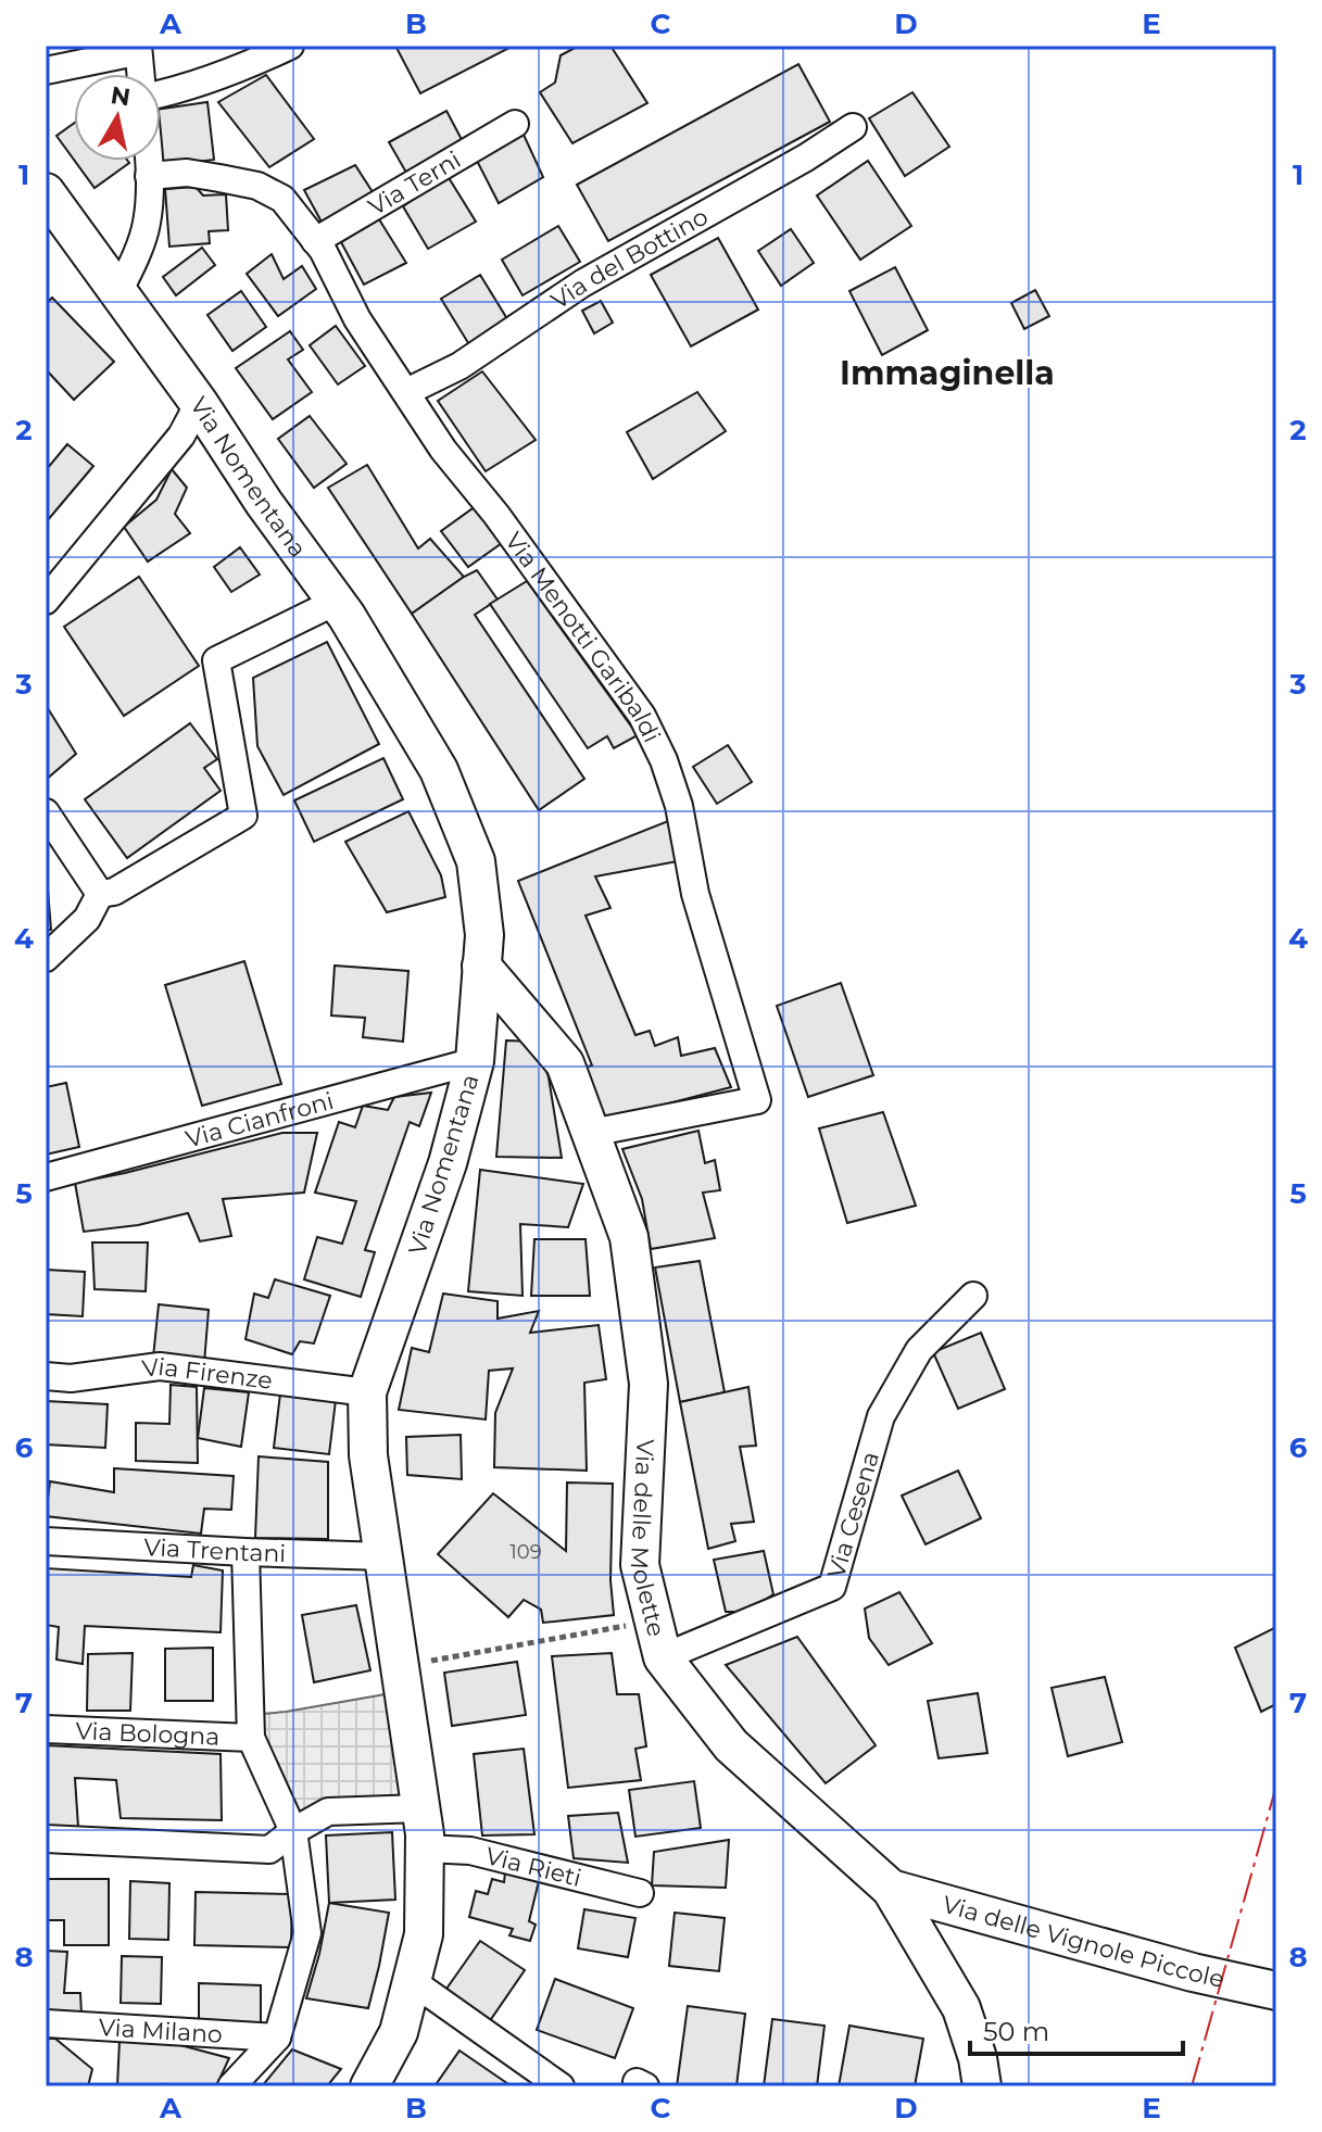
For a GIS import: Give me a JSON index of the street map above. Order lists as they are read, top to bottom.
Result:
{
  "streets": {
    "main road": ["Via Nomentana", "Via delle Molette", "Via delle Vignole Piccole"],
    "street": [
      "Via Terni",
      "Via del Bottino",
      "Via Menotti Garibaldi",
      "Via Cianfroni",
      "Via Firenze",
      "Via Cesena",
      "Via Trentani",
      "Via Bologna",
      "Via Rieti",
      "Via Milano"
    ]
  },
  "crossings": [
    ["Via Terni", "Via Menotti Garibaldi"],
    ["Via del Bottino", "Via Menotti Garibaldi"],
    ["Via Nomentana", "Via Cianfroni"],
    ["Via Nomentana", "Via Firenze"],
    ["Via Nomentana", "Via delle Molette"],
    ["Via Nomentana", "Via Trentani"],
    ["Via Nomentana", "Via Rieti"],
    ["Via Menotti Garibaldi", "Via delle Molette"],
    ["Via Cesena", "Via delle Molette"],
    ["Via delle Molette", "Via delle Vignole Piccole"]
  ],
  "districts": ["Immaginella"],
  "house_numbers": ["109"],
  "scale_bar": "50 m",
  "north": "top",
  "grid": {
    "columns": [
      "A",
      "B",
      "C",
      "D",
      "E"
    ],
    "rows": [
      "1",
      "2",
      "3",
      "4",
      "5",
      "6",
      "7",
      "8"
    ]
  }
}
